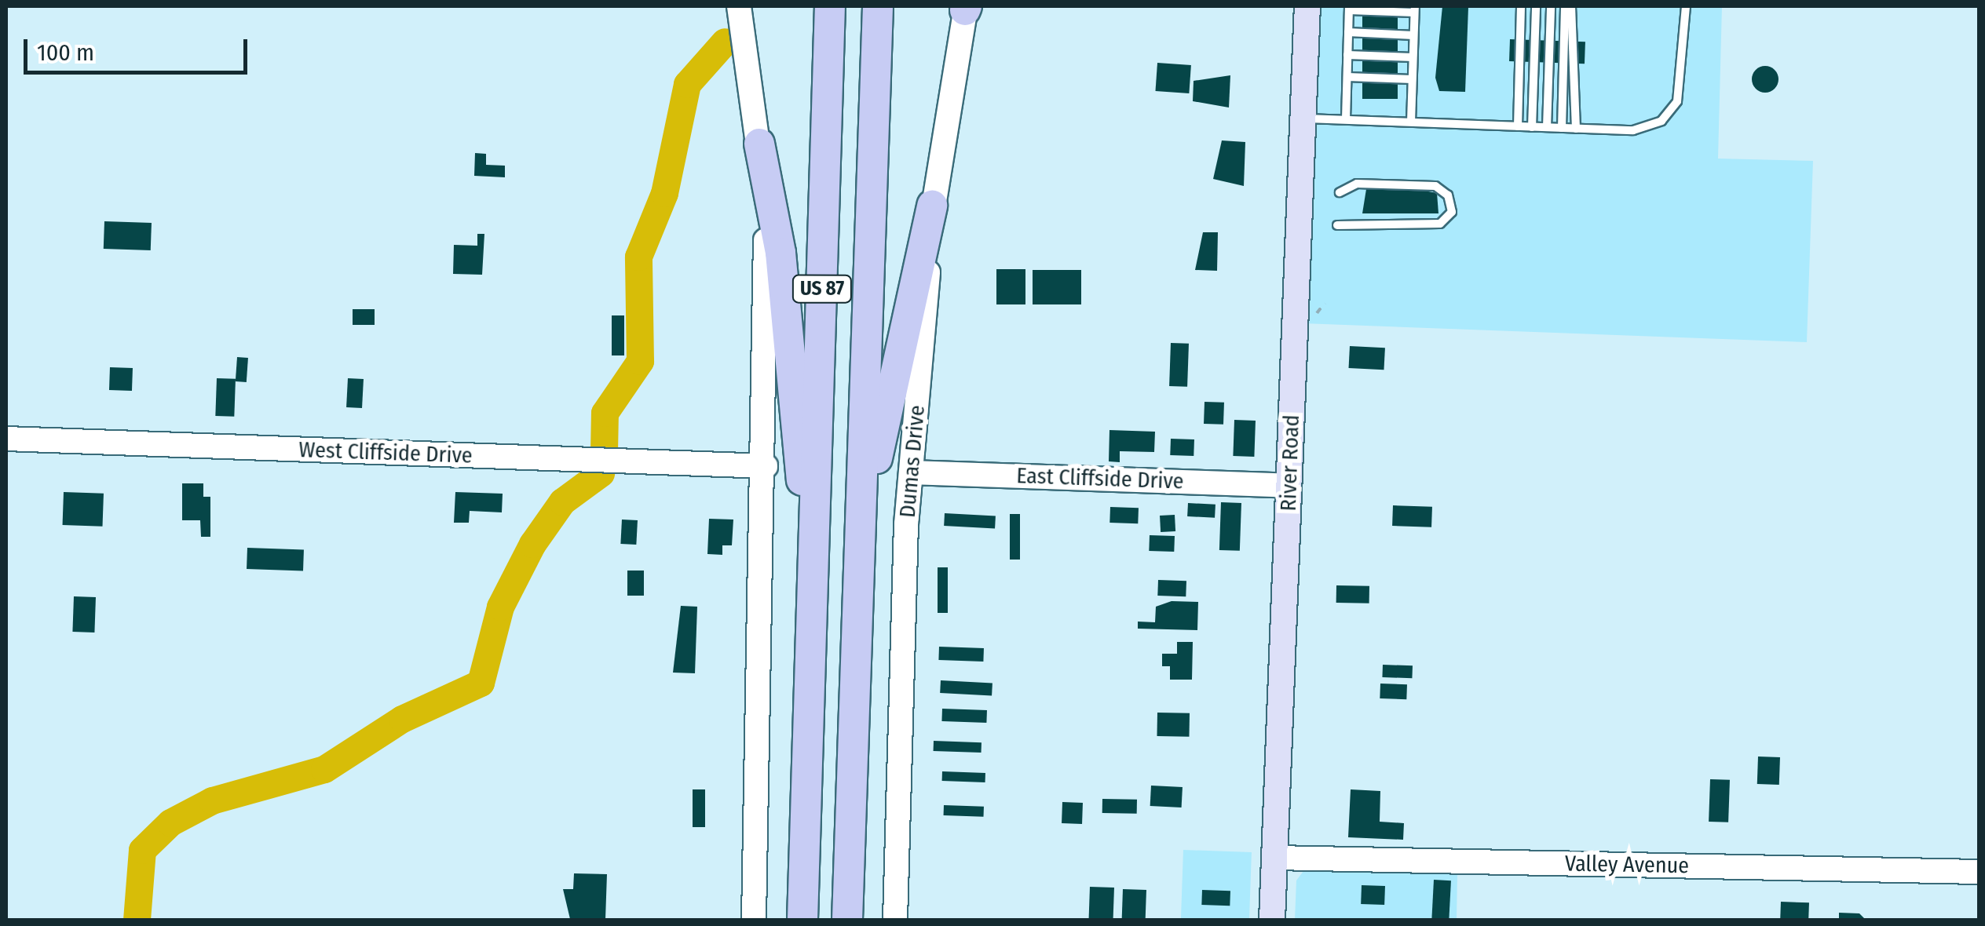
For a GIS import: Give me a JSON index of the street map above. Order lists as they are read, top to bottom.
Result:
{
  "streets": {
    "highway": ["US 87"],
    "main road": [
      "West Cliffside Drive",
      "Dumas Drive",
      "River Road",
      "East Cliffside Drive",
      "Valley Avenue"
    ]
  },
  "crossings": [
    ["Dumas Drive", "East Cliffside Drive"],
    ["River Road", "East Cliffside Drive"],
    ["River Road", "Valley Avenue"]
  ],
  "scale_bar": "100 m"
}
